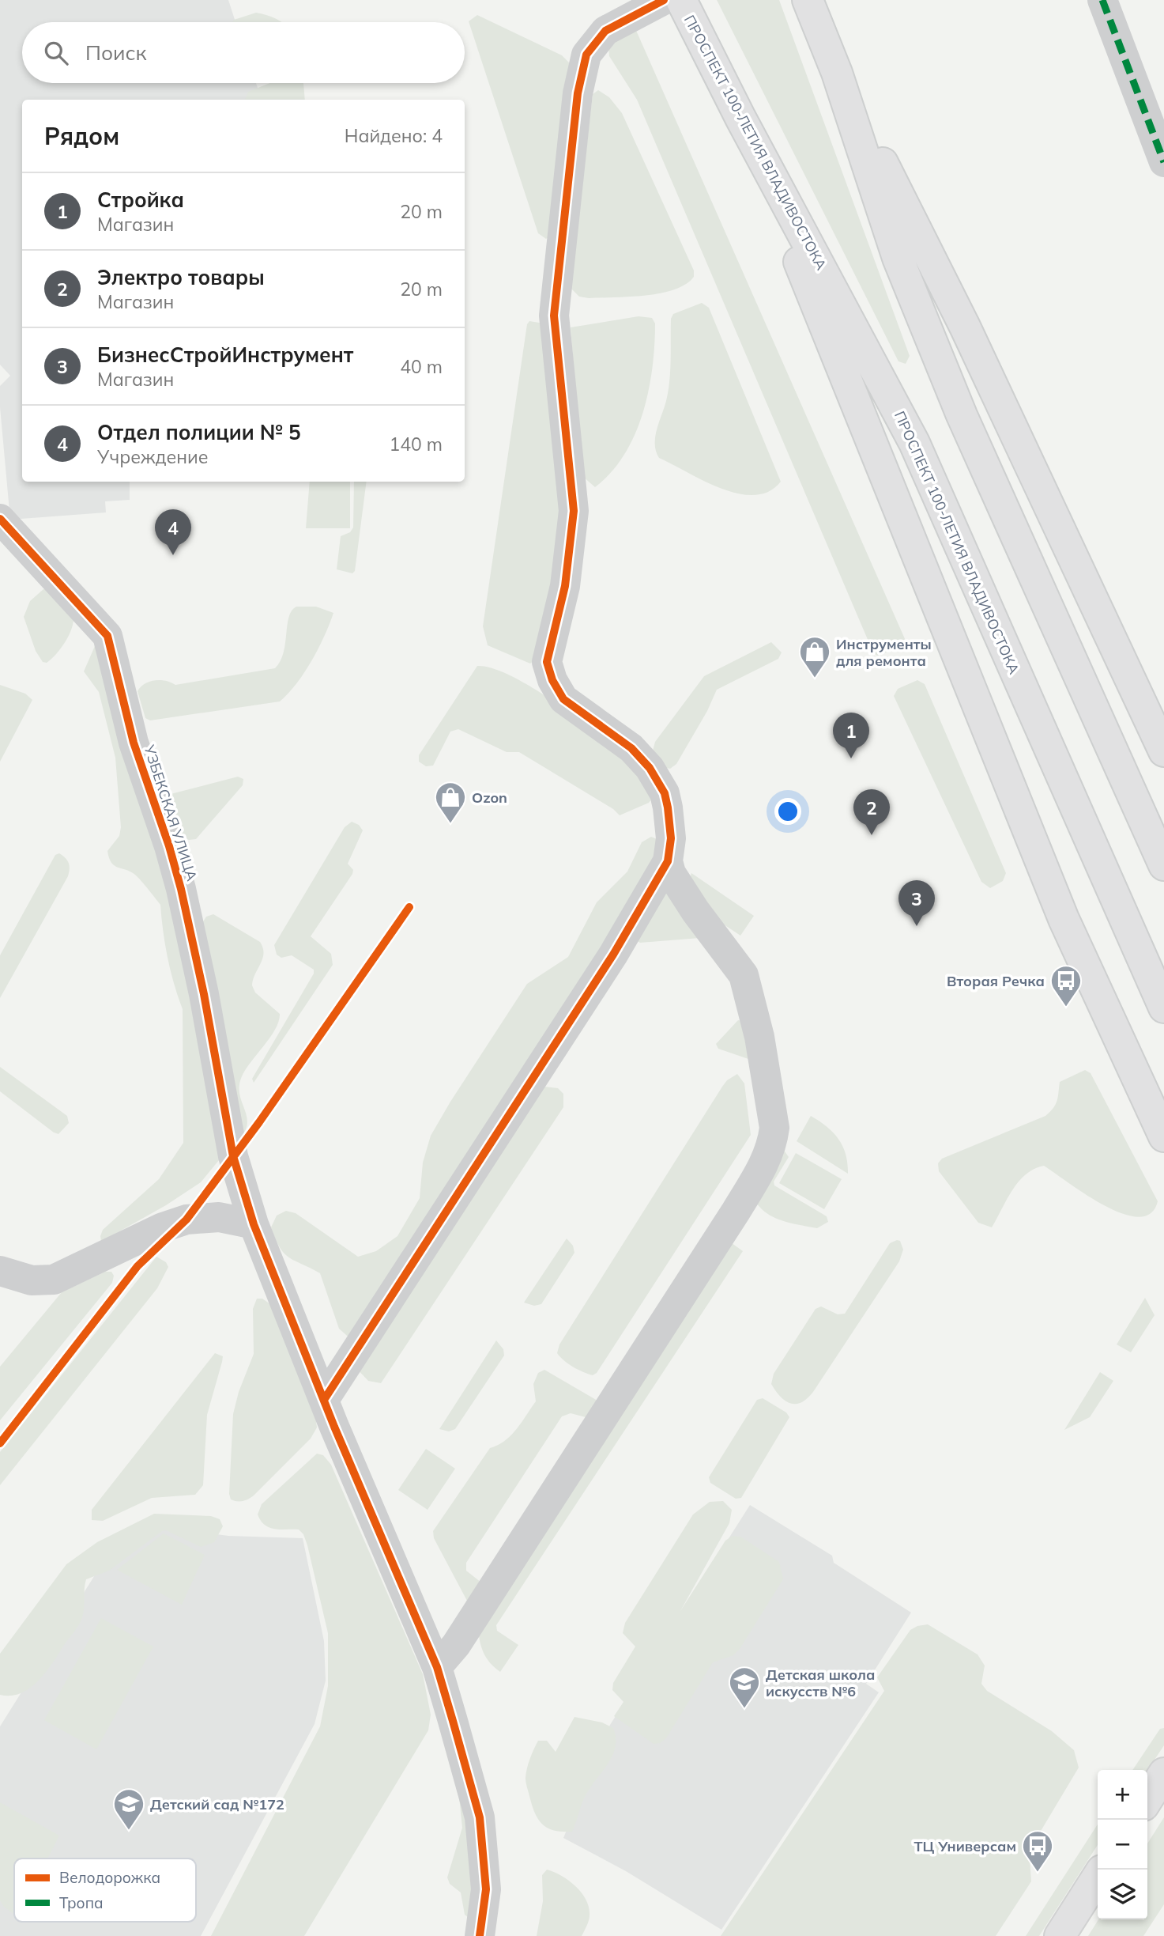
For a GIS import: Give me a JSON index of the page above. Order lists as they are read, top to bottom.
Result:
{
  "streets": {
    "main road": ["ПРОСПЕКТ 100-ЛЕТИЯ ВЛАДИВОСТОКА"],
    "street": ["УЗБЕКСКАЯ УЛИЦА"]
  },
  "places": {
    "shop": ["Инструменты для ремонта", "Ozon"],
    "bus stop": ["Вторая Речка", "ТЦ Универсам"],
    "school or university": ["Детская школа искусств №6", "Детский сад №172"]
  },
  "legend": ["Велодорожка", "Тропа"],
  "page": {
    "search": "Поиск",
    "heading": ["Рядом", "Найдено: 4"],
    "list": [
      {
        "mark": "1",
        "name": "Стройка",
        "note": "Магазин",
        "value": "20 m"
      },
      {
        "mark": "2",
        "name": "Электро товары",
        "note": "Магазин",
        "value": "20 m"
      },
      {
        "mark": "3",
        "name": "БизнесСтройИнструмент",
        "note": "Магазин",
        "value": "40 m"
      },
      {
        "mark": "4",
        "name": "Отдел полиции № 5",
        "note": "Учреждение",
        "value": "140 m"
      }
    ],
    "pins": [
      "4",
      "1",
      "2",
      "3"
    ],
    "map_buttons": ["+", "−"]
  }
}
